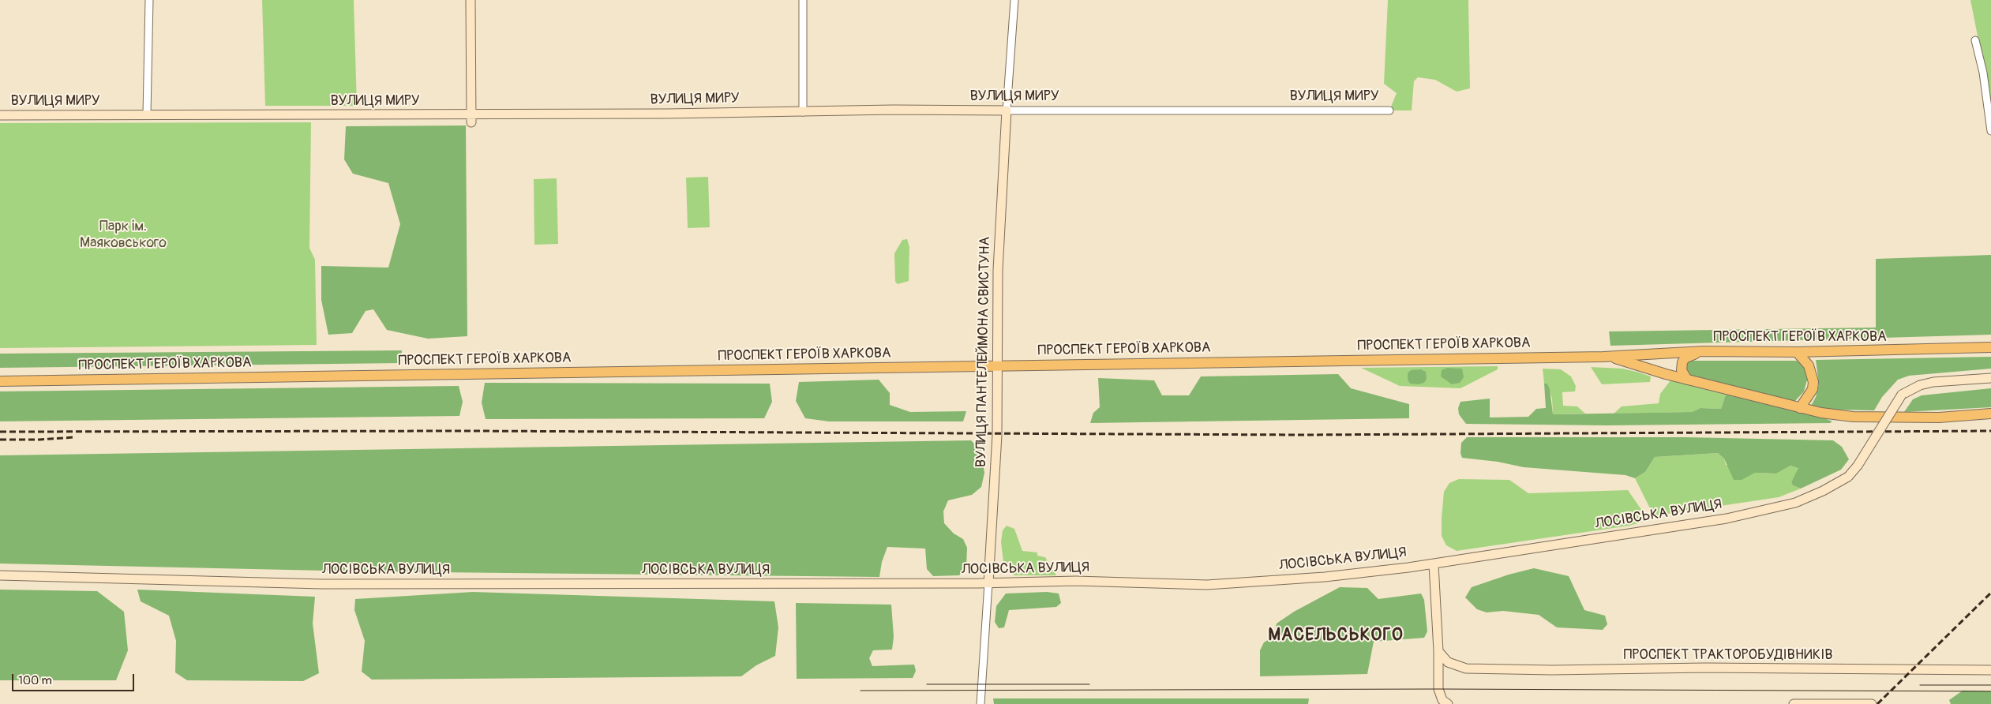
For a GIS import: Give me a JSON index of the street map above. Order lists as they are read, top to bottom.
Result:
{
  "streets": {
    "main road": [
      "ВУЛИЦЯ МИРУ",
      "ПРОСПЕКТ ГЕРОЇВ ХАРКОВА",
      "ВУЛИЦЯ ПАНТЕЛЕЙМОНА СВИСТУНА",
      "ЛОСІВСЬКА ВУЛИЦЯ",
      "ПРОСПЕКТ ТРАКТОРОБУДІВНИКІВ"
    ]
  },
  "crossings": [
    ["ВУЛИЦЯ МИРУ", "ВУЛИЦЯ ПАНТЕЛЕЙМОНА СВИСТУНА"],
    ["ПРОСПЕКТ ГЕРОЇВ ХАРКОВА", "ВУЛИЦЯ ПАНТЕЛЕЙМОНА СВИСТУНА"],
    ["ВУЛИЦЯ ПАНТЕЛЕЙМОНА СВИСТУНА", "ЛОСІВСЬКА ВУЛИЦЯ"]
  ],
  "districts": ["МАСЕЛЬСЬКОГО"],
  "parks": ["Парк ім. Маяковського"],
  "scale_bar": "100 m"
}
